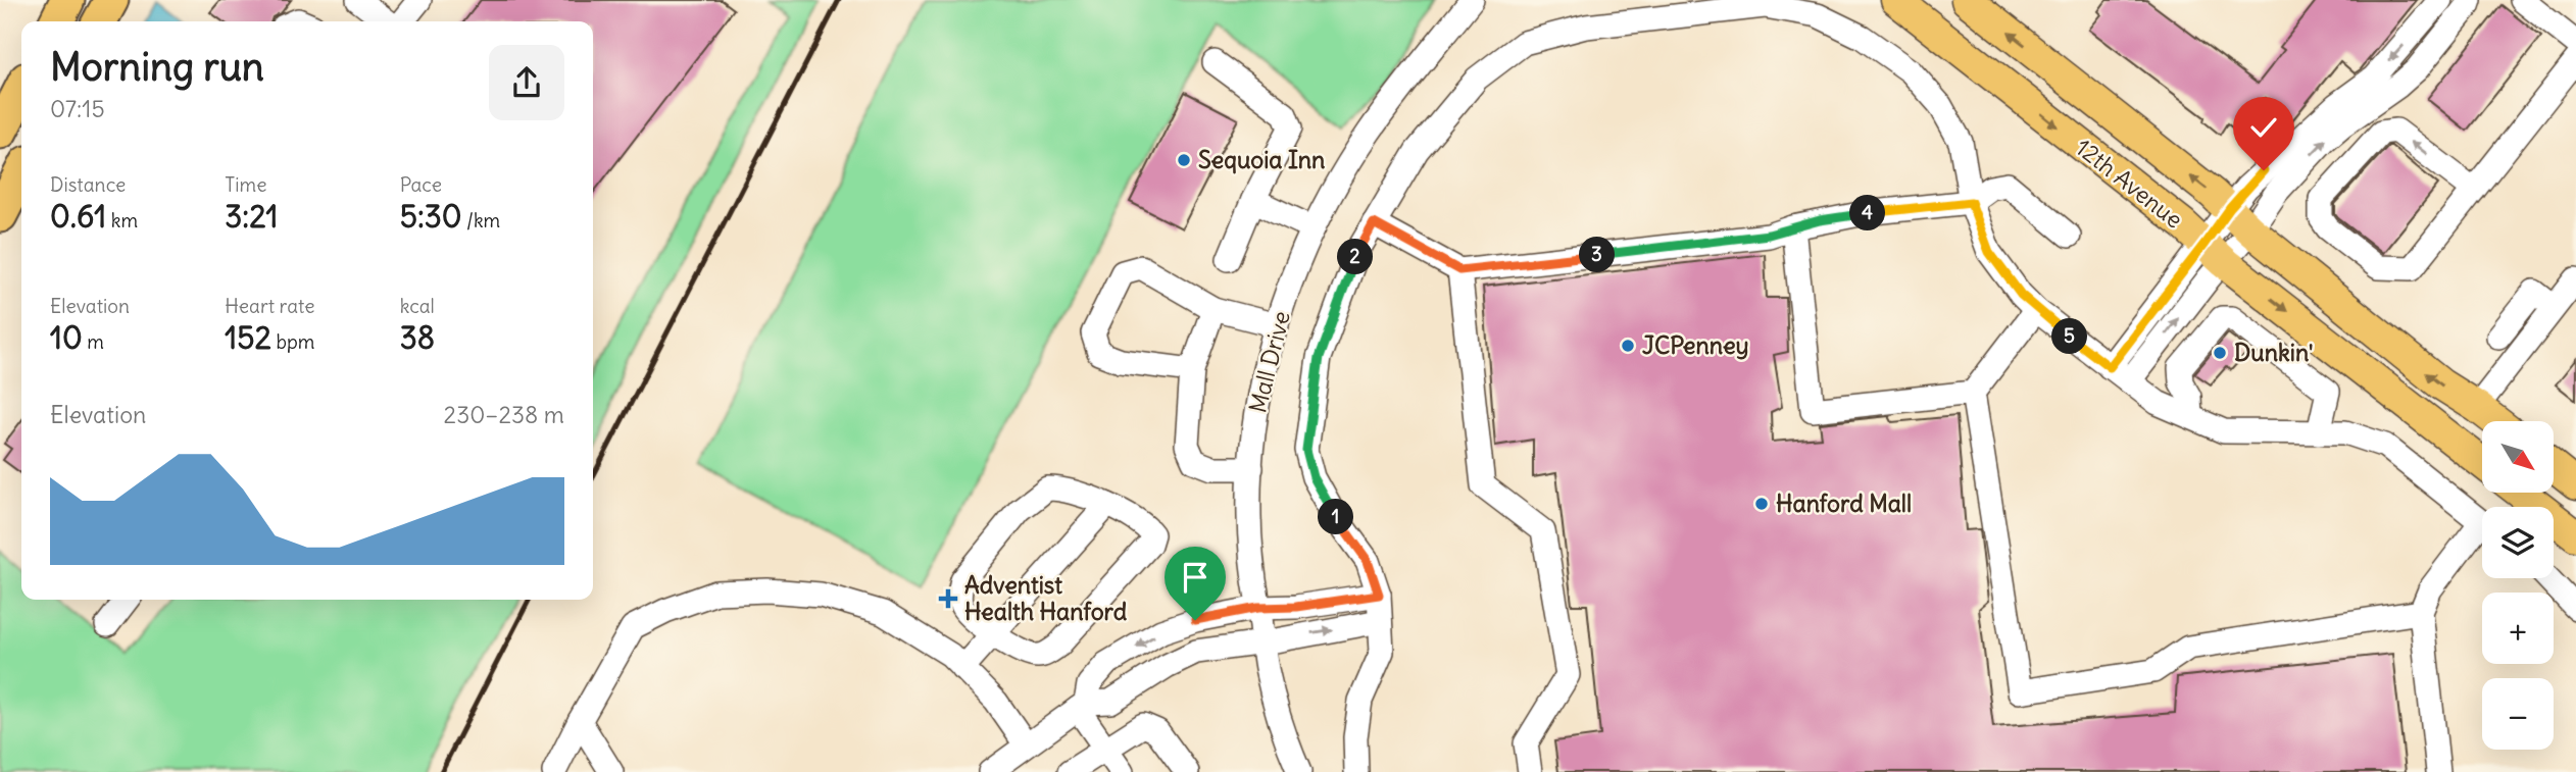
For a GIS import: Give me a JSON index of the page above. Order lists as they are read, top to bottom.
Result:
{
  "streets": {
    "main road": ["12th Avenue"],
    "street": ["Mall Drive"]
  },
  "places": {
    "other": [
      "Sequoia Inn",
      "JCPenney",
      "Dunkin'",
      "Hanford Mall"
    ],
    "health": ["Adventist Health Hanford"]
  },
  "north": "bottom right",
  "page": {
    "heading": ["Morning run", "07:15"],
    "stats": [
      ["Distance", "0.61 km"],
      ["Time", "3:21"],
      ["Pace", "5:30 /km"],
      ["Elevation", "10 m"],
      ["Heart rate", "152 bpm"],
      ["kcal", "38"]
    ],
    "pins": [
      "4",
      "3",
      "2",
      "5",
      "1"
    ],
    "chart": ["Elevation", "230–238 m"],
    "map_buttons": ["+", "−"]
  }
}
